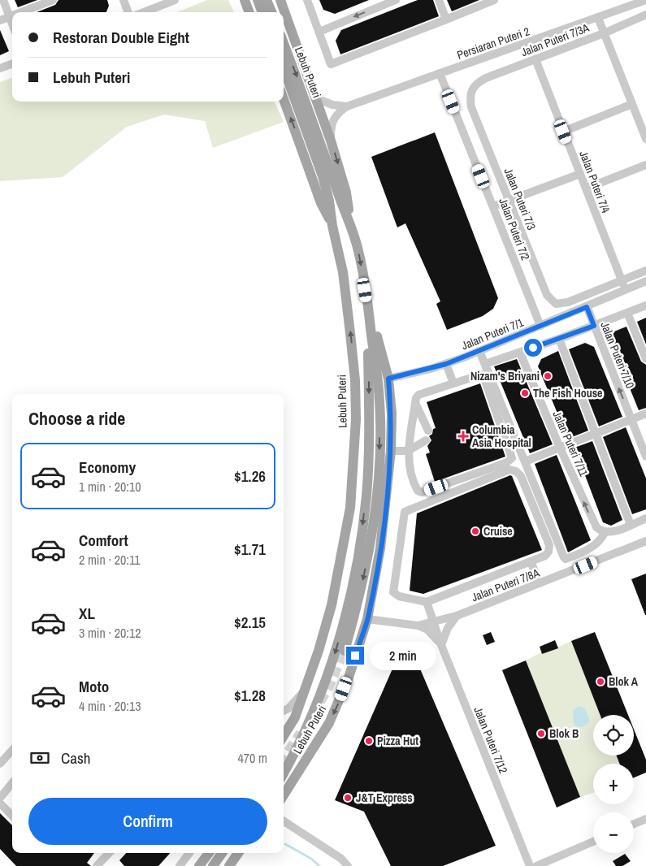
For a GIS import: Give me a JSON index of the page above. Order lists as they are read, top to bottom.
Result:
{
  "streets": {
    "main road": ["Lebuh Puteri"],
    "street": [
      "Jalan Puteri 7/3A",
      "Persiaran Puteri 2",
      "Jalan Puteri 7/4",
      "Jalan Puteri 7/3",
      "Jalan Puteri 7/2",
      "Jalan Puteri 7/1",
      "Jalan Puteri 7/10",
      "Jalan Puteri 7/11",
      "Jalan Puteri 7/8A",
      "Jalan Puteri 7/12"
    ]
  },
  "crossings": [
    ["Jalan Puteri 7/3A", "Jalan Puteri 7/4"],
    ["Jalan Puteri 7/3A", "Jalan Puteri 7/3"],
    ["Persiaran Puteri 2", "Jalan Puteri 7/2"],
    ["Lebuh Puteri", "Jalan Puteri 7/1"],
    ["Lebuh Puteri", "Jalan Puteri 7/8A"],
    ["Jalan Puteri 7/4", "Jalan Puteri 7/3"],
    ["Jalan Puteri 7/4", "Jalan Puteri 7/1"],
    ["Jalan Puteri 7/2", "Jalan Puteri 7/1"],
    ["Jalan Puteri 7/1", "Jalan Puteri 7/10"],
    ["Jalan Puteri 7/8A", "Jalan Puteri 7/12"]
  ],
  "places": {
    "other": [
      "Nizam's Briyani",
      "The Fish House",
      "Cruise",
      "Blok A",
      "Blok B",
      "Pizza Hut",
      "J&T Express"
    ],
    "health": ["Columbia Asia Hospital"]
  },
  "page": {
    "banner": ["Restoran Double Eight", "Lebuh Puteri"],
    "heading": "Choose a ride",
    "list": [
      {
        "name": "Economy",
        "note": "1 min · 20:10",
        "value": "$1.26"
      },
      {
        "name": "Comfort",
        "note": "2 min · 20:11",
        "value": "$1.71"
      },
      {
        "name": "XL",
        "note": "3 min · 20:12",
        "value": "$2.15"
      },
      {
        "name": "Moto",
        "note": "4 min · 20:13",
        "value": "$1.28"
      }
    ],
    "bubble": "2 min",
    "map_buttons": ["+", "−"],
    "pay": ["Cash", "470 m"],
    "buttons": "Confirm"
  }
}
